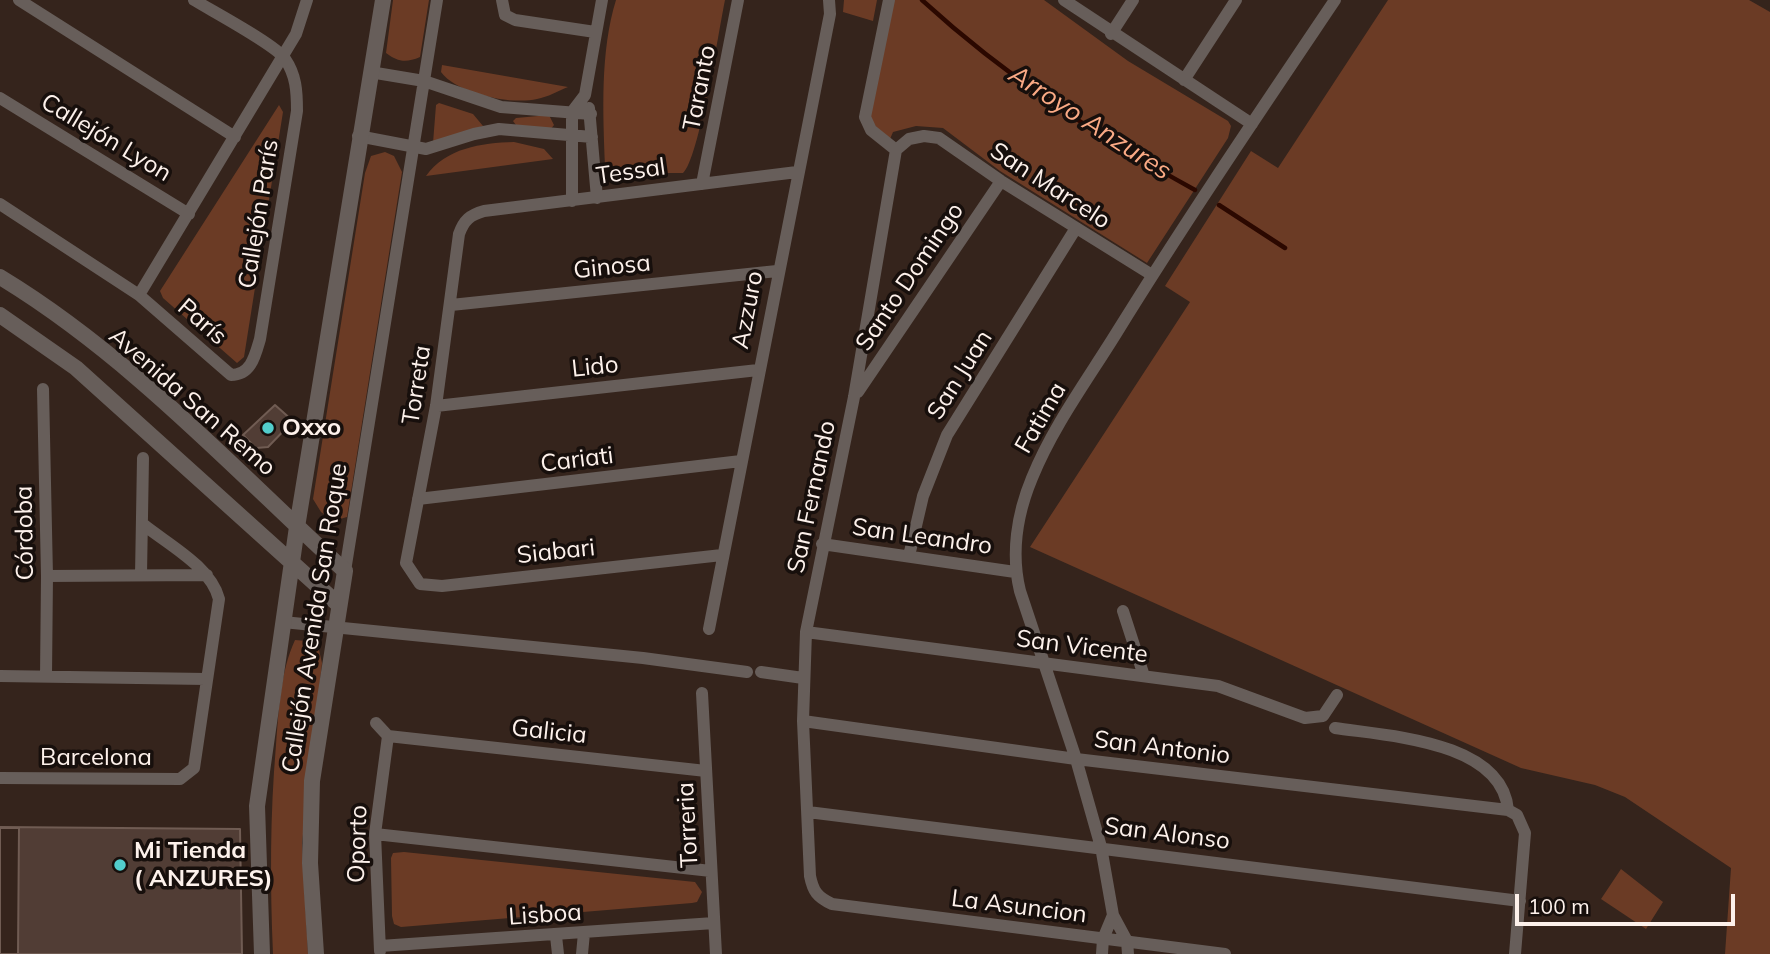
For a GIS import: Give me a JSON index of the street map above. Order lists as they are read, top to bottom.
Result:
{
  "streets": {
    "street": [
      "Taranto",
      "Callejón Lyon",
      "Tessal",
      "San Marcelo",
      "Callejón París",
      "Ginosa",
      "Santo Domingo",
      "Azzuro",
      "París",
      "Lido",
      "San Juan",
      "Torreta",
      "Avenida San Remo",
      "Fatima",
      "Cariati",
      "San Fernando",
      "Córdoba",
      "San Leandro",
      "Siabari",
      "Callejón Avenida San Roque",
      "San Vicente",
      "Galicia",
      "San Antonio",
      "Barcelona",
      "Torreria",
      "San Alonso",
      "Oporto",
      "La Asuncion",
      "Lisboa"
    ]
  },
  "crossings": [
    ["Taranto", "Tessal"],
    ["Callejón Lyon", "Callejón París"],
    ["Tessal", "Azzuro"],
    ["Tessal", "Torreta"],
    ["San Marcelo", "Santo Domingo"],
    ["San Marcelo", "San Juan"],
    ["San Marcelo", "Fatima"],
    ["San Marcelo", "San Fernando"],
    ["Callejón París", "París"],
    ["Ginosa", "Azzuro"],
    ["Ginosa", "Torreta"],
    ["Santo Domingo", "San Fernando"],
    ["Azzuro", "Lido"],
    ["Azzuro", "Cariati"],
    ["Azzuro", "Siabari"],
    ["Lido", "Torreta"],
    ["San Juan", "San Leandro"],
    ["Torreta", "Cariati"],
    ["Torreta", "Siabari"],
    ["Avenida San Remo", "Callejón Avenida San Roque"],
    ["Fatima", "San Leandro"],
    ["Fatima", "San Vicente"],
    ["Fatima", "San Antonio"],
    ["Fatima", "San Alonso"],
    ["Fatima", "La Asuncion"],
    ["San Fernando", "San Leandro"],
    ["San Fernando", "San Vicente"],
    ["San Fernando", "San Antonio"],
    ["San Fernando", "San Alonso"],
    ["San Fernando", "La Asuncion"],
    ["Galicia", "Torreria"],
    ["Galicia", "Oporto"],
    ["Torreria", "Lisboa"],
    ["Oporto", "Lisboa"]
  ],
  "water": ["Arroyo Anzures"],
  "places": ["Oxxo", "Mi Tienda ( ANZURES)"],
  "scale_bar": "100 m"
}
